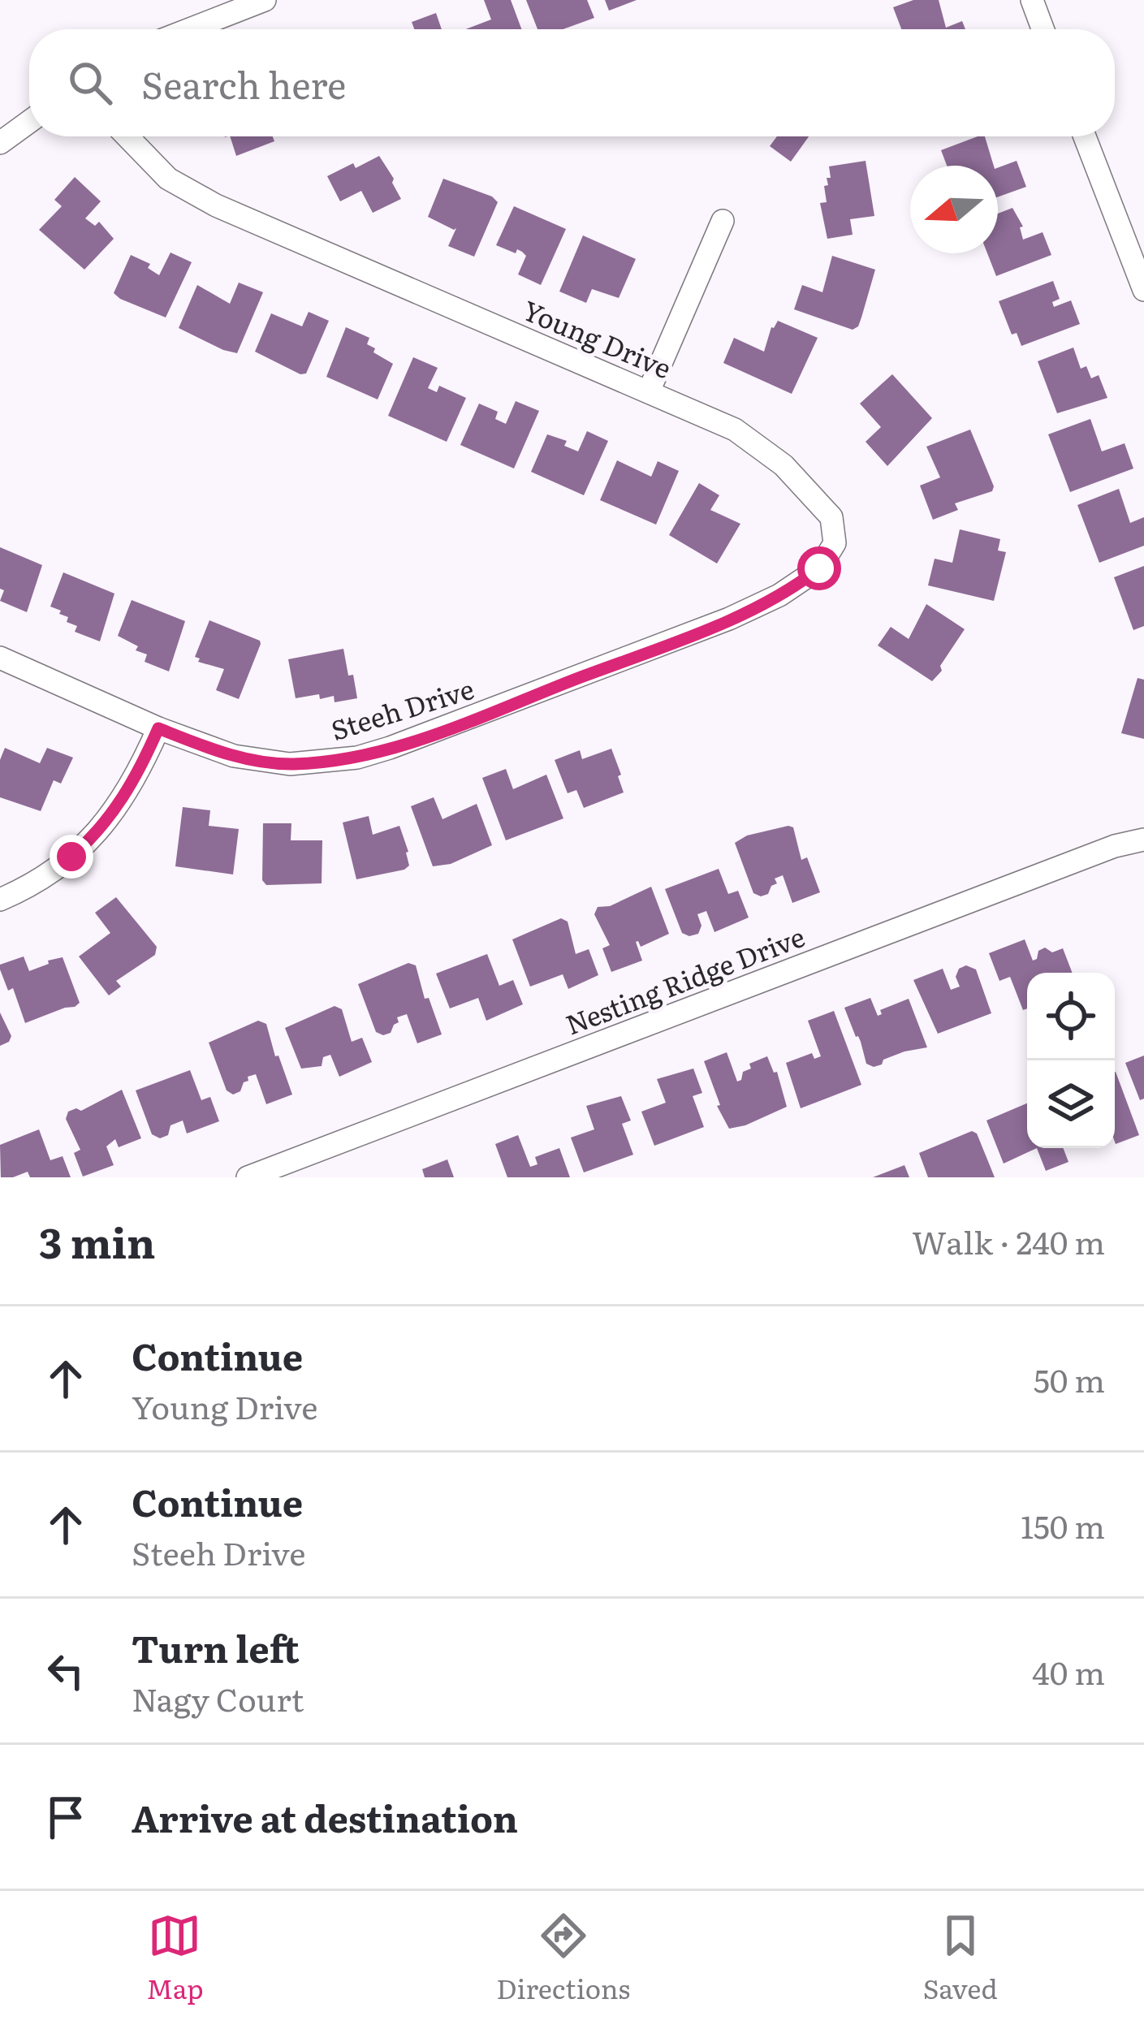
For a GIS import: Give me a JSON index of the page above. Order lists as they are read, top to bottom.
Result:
{
  "streets": {
    "street": ["Young Drive", "Steeh Drive", "Nesting Ridge Drive"]
  },
  "crossings": [
    ["Young Drive", "Steeh Drive"]
  ],
  "north": "left",
  "page": {
    "search": "Search here",
    "heading": ["3 min", "Walk · 240 m"],
    "list": [
      ["Continue", "Young Drive", "50 m"],
      ["Continue", "Steeh Drive", "150 m"],
      ["Turn left", "Nagy Court", "40 m"],
      "Arrive at destination"
    ],
    "nav": ["Map", "Directions", "Saved"]
  }
}
